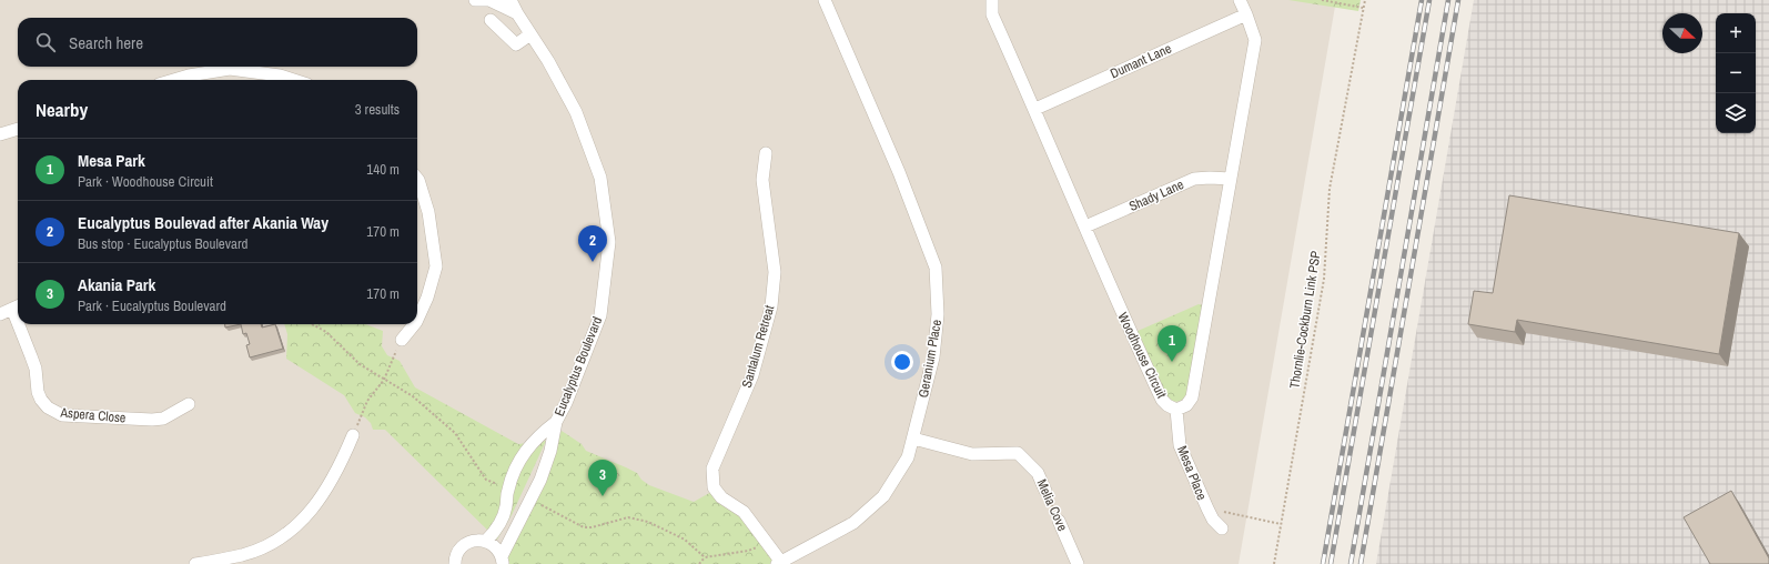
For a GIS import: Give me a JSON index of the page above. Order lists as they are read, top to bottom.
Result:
{
  "streets": {
    "street": [
      "Dumant Lane",
      "Shady Lane",
      "Santalum Retreat",
      "Woodhouse Circuit",
      "Geranium Place",
      "Eucalyptus Boulevard",
      "Aspera Close",
      "Mesa Place",
      "Melia Cove"
    ],
    "path": ["Thornlie-Cockburn Link PSP"]
  },
  "crossings": [
    ["Dumant Lane", "Woodhouse Circuit"],
    ["Shady Lane", "Woodhouse Circuit"],
    ["Thornlie-Cockburn Link PSP", "Mesa Place"],
    ["Santalum Retreat", "Geranium Place"],
    ["Woodhouse Circuit", "Mesa Place"],
    ["Geranium Place", "Melia Cove"]
  ],
  "north": "right",
  "page": {
    "map_buttons": ["+", "−"],
    "search": "Search here",
    "heading": ["Nearby", "3 results"],
    "list": [
      {
        "mark": "1",
        "name": "Mesa Park",
        "note": "Park · Woodhouse Circuit",
        "value": "140 m"
      },
      {
        "mark": "2",
        "name": "Eucalyptus Boulevad after Akania Way",
        "note": "Bus stop · Eucalyptus Boulevard",
        "value": "170 m"
      },
      {
        "mark": "3",
        "name": "Akania Park",
        "note": "Park · Eucalyptus Boulevard",
        "value": "170 m"
      }
    ],
    "pins": ["2", "1", "3"]
  }
}
